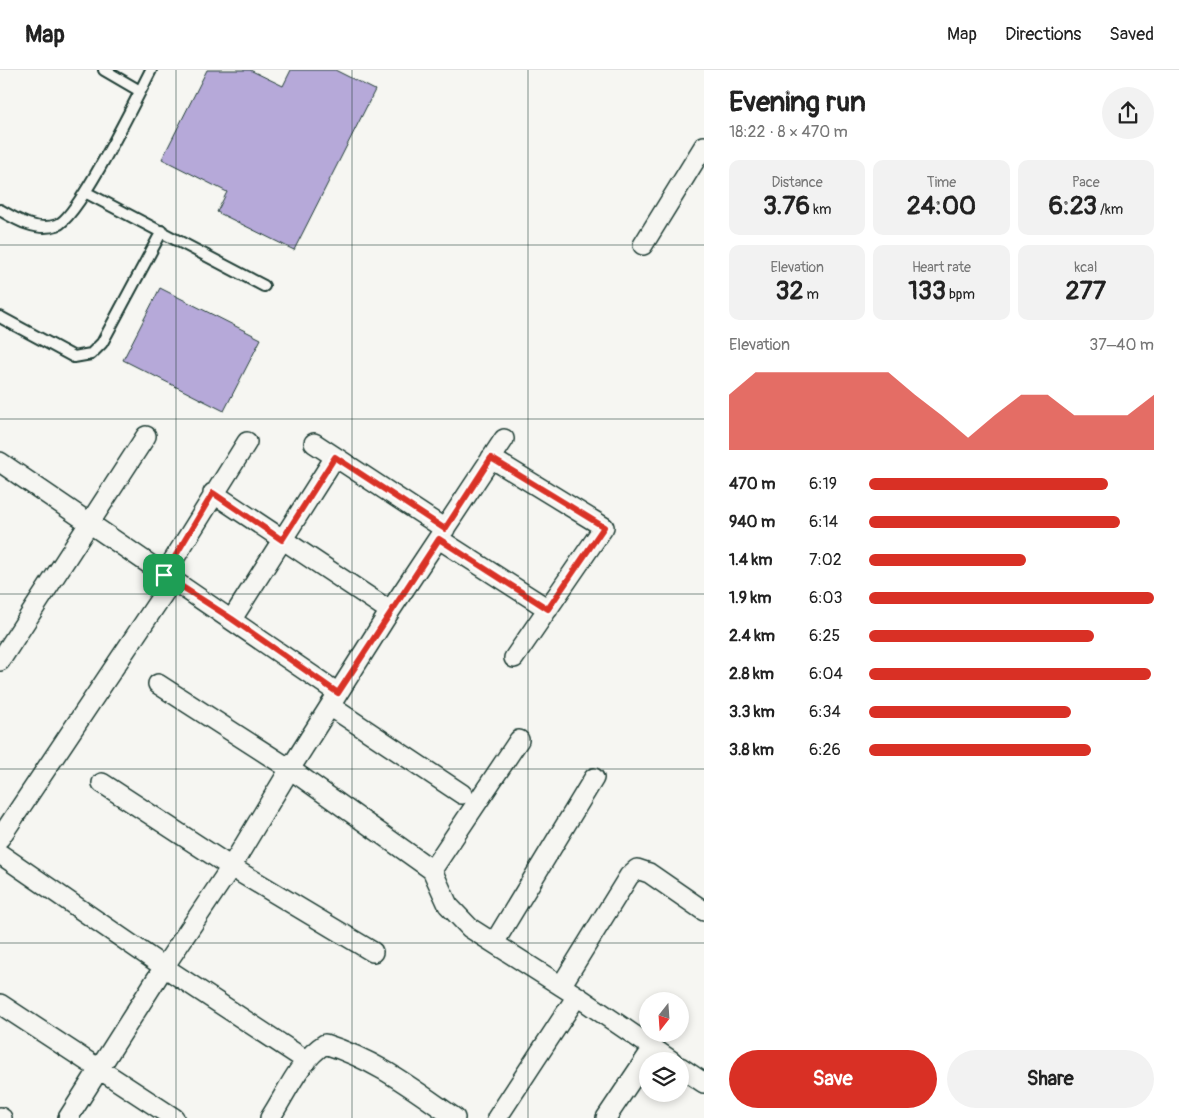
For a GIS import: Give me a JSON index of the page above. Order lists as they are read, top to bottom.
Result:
{
  "north": "bottom",
  "page": {
    "header": "Map",
    "nav": ["Map", "Directions", "Saved"],
    "heading": ["Evening run", "18:22 · 8 × 470 m"],
    "stats": [
      ["Distance", "3.76 km"],
      ["Time", "24:00"],
      ["Pace", "6:23 /km"],
      ["Elevation", "32 m"],
      ["Heart rate", "133 bpm"],
      ["kcal", "277"]
    ],
    "chart": ["Elevation", "37–40 m"],
    "list": [
      {
        "name": "470 m",
        "note": "6:19"
      },
      {
        "name": "940 m",
        "note": "6:14"
      },
      {
        "name": "1.4 km",
        "note": "7:02"
      },
      {
        "name": "1.9 km",
        "note": "6:03"
      },
      {
        "name": "2.4 km",
        "note": "6:25"
      },
      {
        "name": "2.8 km",
        "note": "6:04"
      },
      {
        "name": "3.3 km",
        "note": "6:34"
      },
      {
        "name": "3.8 km",
        "note": "6:26"
      }
    ],
    "buttons": ["Save", "Share"]
  }
}
